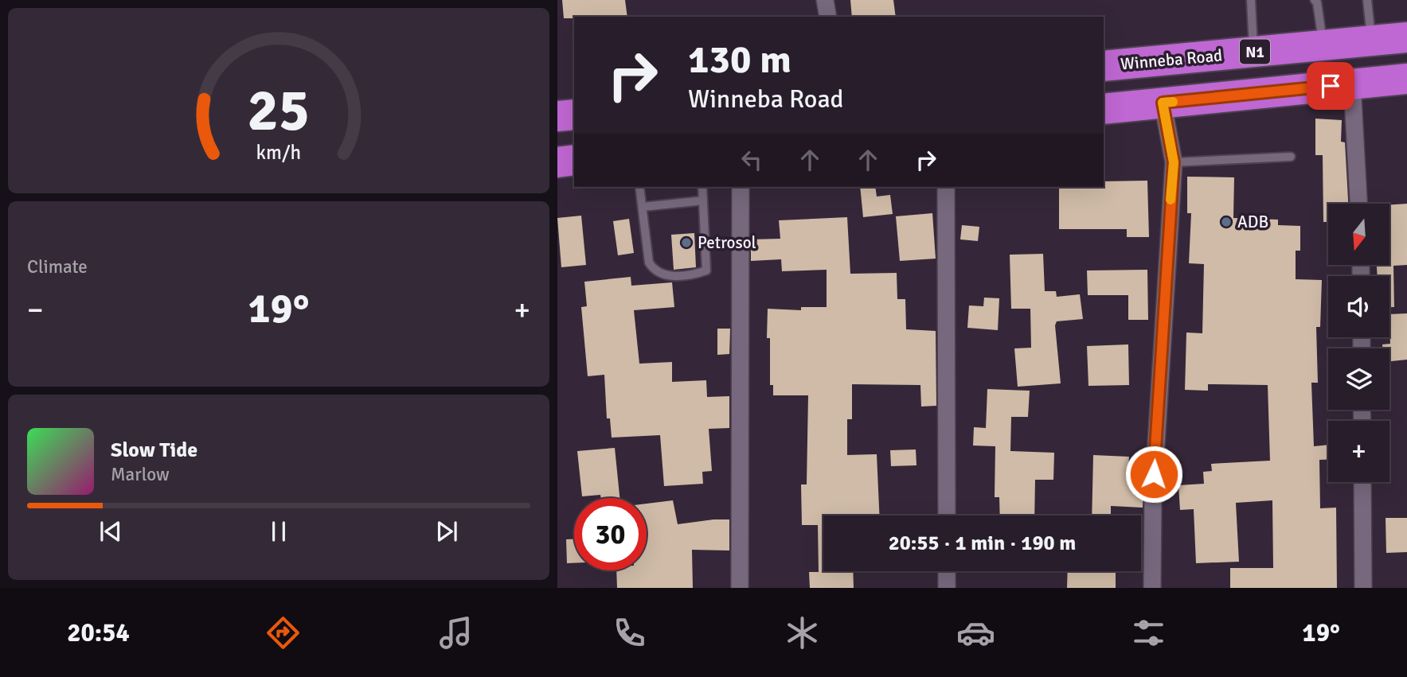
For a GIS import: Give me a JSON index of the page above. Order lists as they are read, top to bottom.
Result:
{
  "streets": {
    "highway": ["N1", "Winneba Road"]
  },
  "places": ["ADB", "Petrosol"],
  "north": "bottom",
  "page": {
    "turn": ["130 m", "Winneba Road"],
    "tile": "Climate",
    "map_buttons": "+",
    "heat": ["−", "19°", "+"],
    "song": ["Slow Tide", "Marlow"],
    "limit": "30",
    "trip": "20:55 · 1 min · 190 m",
    "tabs": ["20:54", "19°"],
    "gauge": ["25", "km/h"]
  }
}
